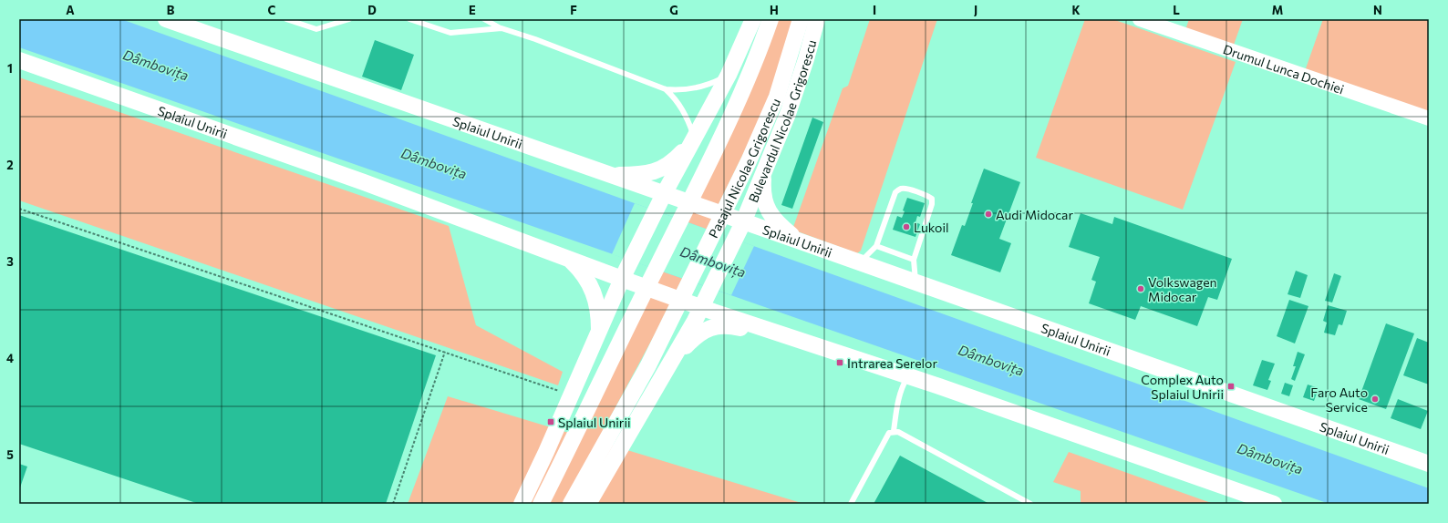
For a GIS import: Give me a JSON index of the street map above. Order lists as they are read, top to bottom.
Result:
{
  "streets": {
    "main road": ["Splaiul Unirii", "Bulevardul Nicolae Grigorescu", "Pasajul Nicolae Grigorescu"],
    "street": ["Drumul Lunca Dochiei"]
  },
  "crossings": [
    ["Splaiul Unirii", "Bulevardul Nicolae Grigorescu"]
  ],
  "water": ["Dâmbovița"],
  "places": {
    "other": [
      "Audi Midocar",
      "Lukoil",
      "Volkswagen Midocar",
      "Faro Auto Service"
    ],
    "transit": ["Intrarea Serelor", "Complex Auto Splaiul Unirii", "Splaiul Unirii"]
  },
  "grid": {
    "columns": [
      "A",
      "B",
      "C",
      "D",
      "E",
      "F",
      "G",
      "H",
      "I",
      "J",
      "K",
      "L",
      "M",
      "N"
    ],
    "rows": [
      "1",
      "2",
      "3",
      "4",
      "5"
    ]
  }
}
